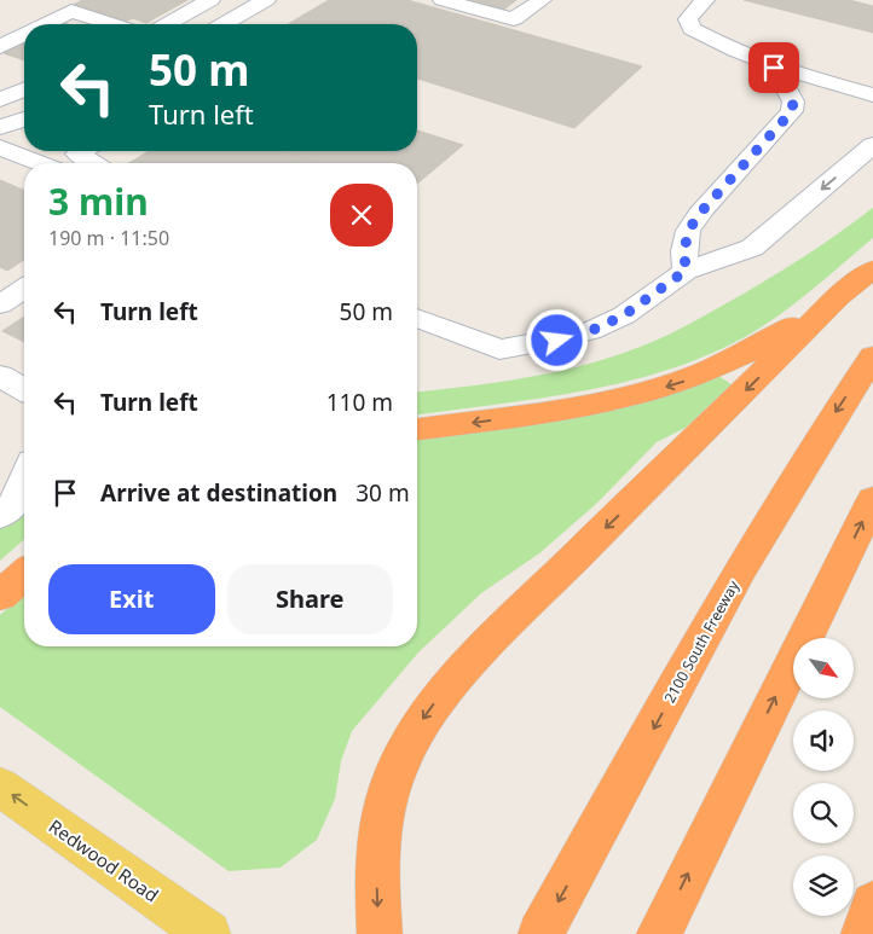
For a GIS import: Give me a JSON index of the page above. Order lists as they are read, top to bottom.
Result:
{
  "streets": {
    "highway": ["2100 South Freeway"],
    "main road": ["Redwood Road"]
  },
  "one_way": ["Redwood Road"],
  "north": "bottom right",
  "page": {
    "turn": ["50 m", "Turn left"],
    "heading": ["3 min", "190 m · 11:50"],
    "list": [
      {
        "name": "Turn left",
        "value": "50 m"
      },
      {
        "name": "Turn left",
        "value": "110 m"
      },
      {
        "name": "Arrive at destination",
        "value": "30 m"
      }
    ],
    "buttons": ["Exit", "Share"]
  }
}
